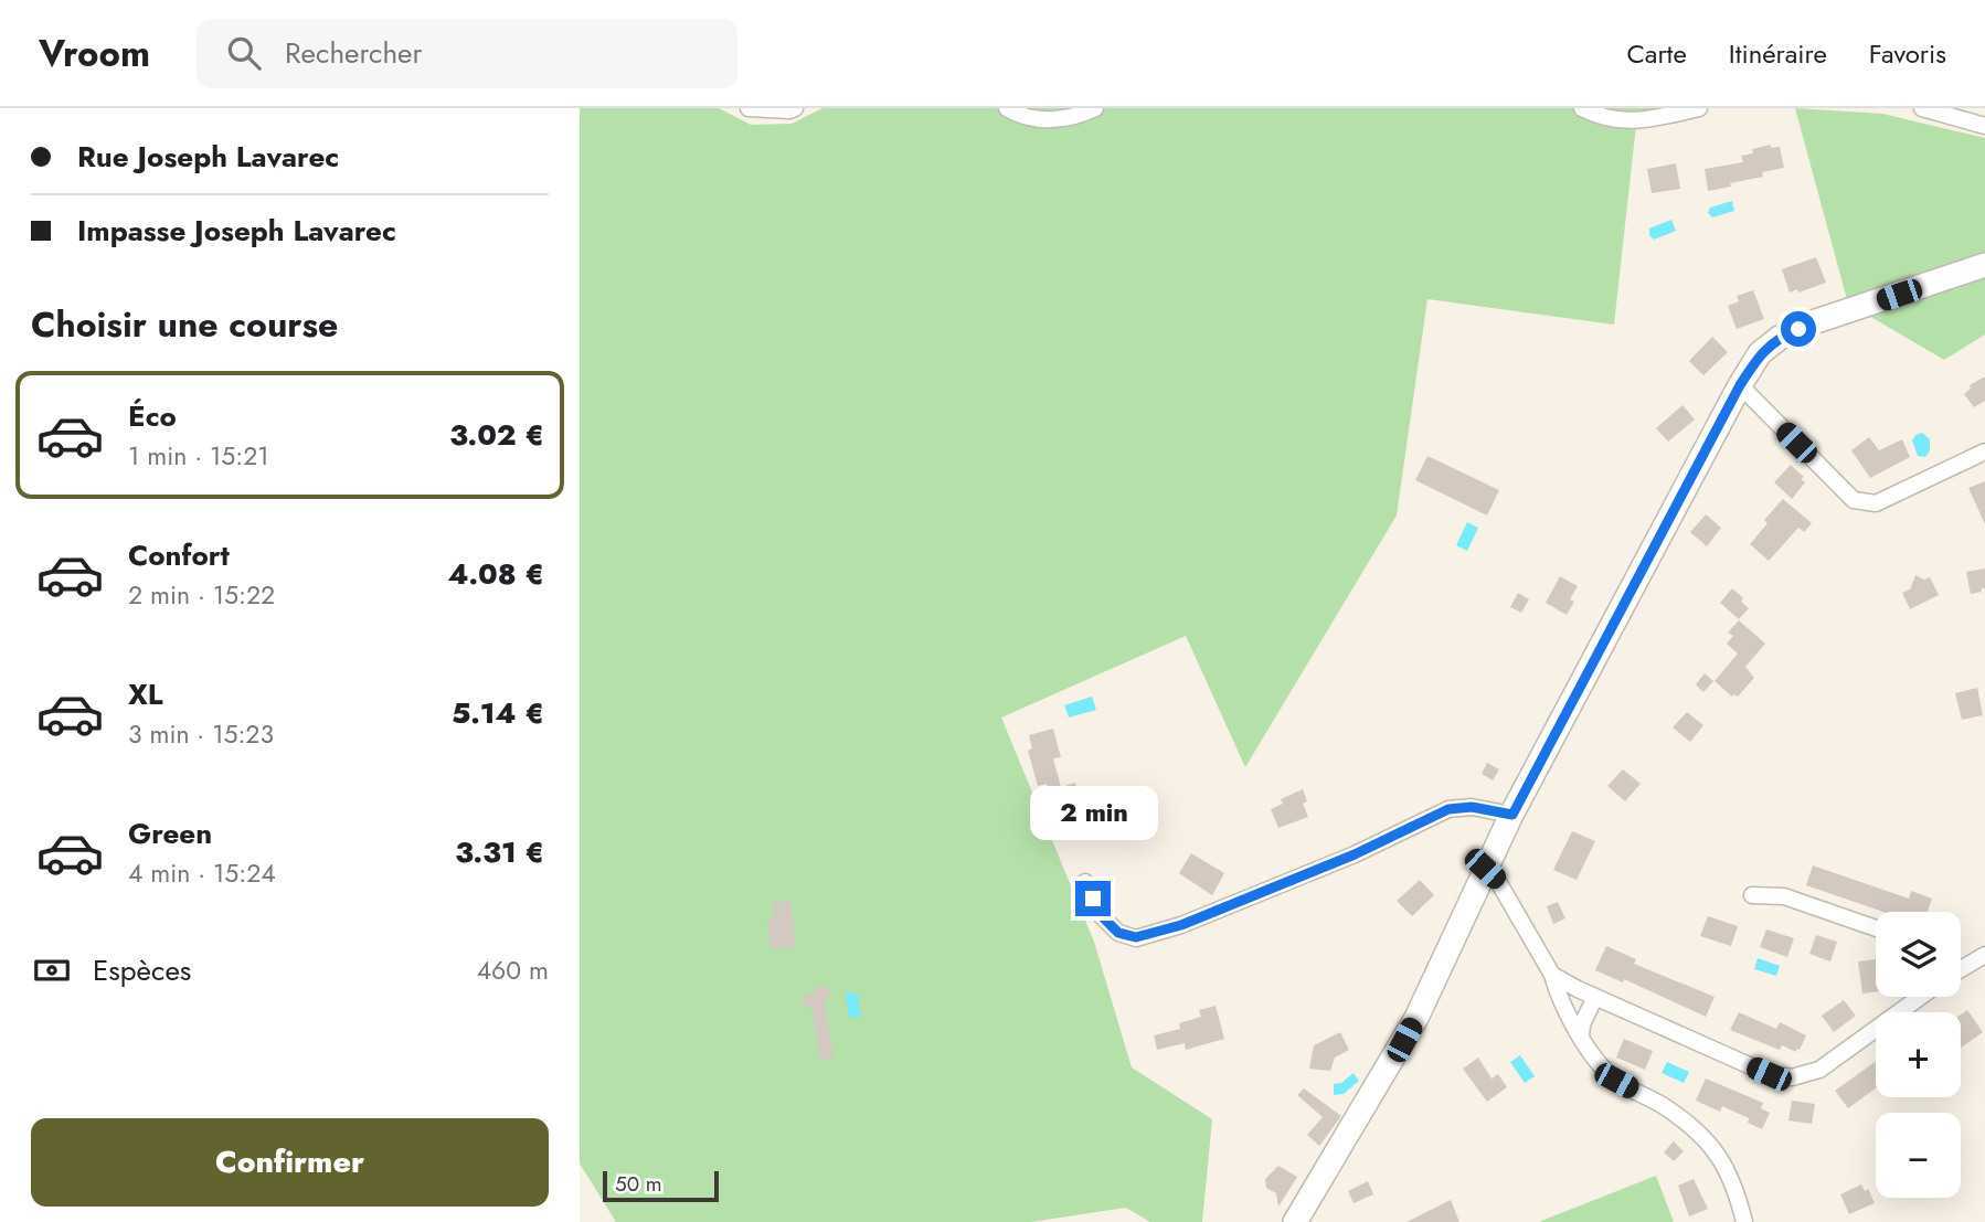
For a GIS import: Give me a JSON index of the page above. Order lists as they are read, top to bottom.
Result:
{
  "scale_bar": "50 m",
  "page": {
    "header": "Vroom",
    "search": "Rechercher",
    "nav": ["Carte", "Itinéraire", "Favoris"],
    "banner": ["Rue Joseph Lavarec", "Impasse Joseph Lavarec"],
    "heading": "Choisir une course",
    "list": [
      {
        "name": "Éco",
        "note": "1 min · 15:21",
        "value": "3.02 €"
      },
      {
        "name": "Confort",
        "note": "2 min · 15:22",
        "value": "4.08 €"
      },
      {
        "name": "XL",
        "note": "3 min · 15:23",
        "value": "5.14 €"
      },
      {
        "name": "Green",
        "note": "4 min · 15:24",
        "value": "3.31 €"
      }
    ],
    "bubble": "2 min",
    "map_buttons": ["+", "−"],
    "pay": ["Espèces", "460 m"],
    "buttons": "Confirmer",
    "scale": "50 m"
  }
}
